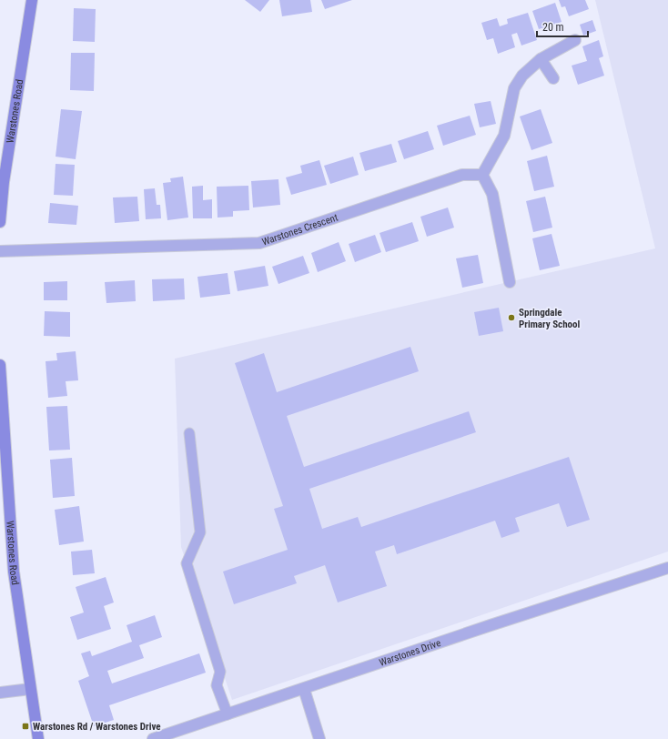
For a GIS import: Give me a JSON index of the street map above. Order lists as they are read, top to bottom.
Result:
{
  "streets": {
    "street": ["Warstones Road", "Warstones Crescent", "Warstones Drive"]
  },
  "places": {
    "other": ["Springdale Primary School"],
    "transit": ["Warstones Rd / Warstones Drive"]
  },
  "scale_bar": "20 m"
}
